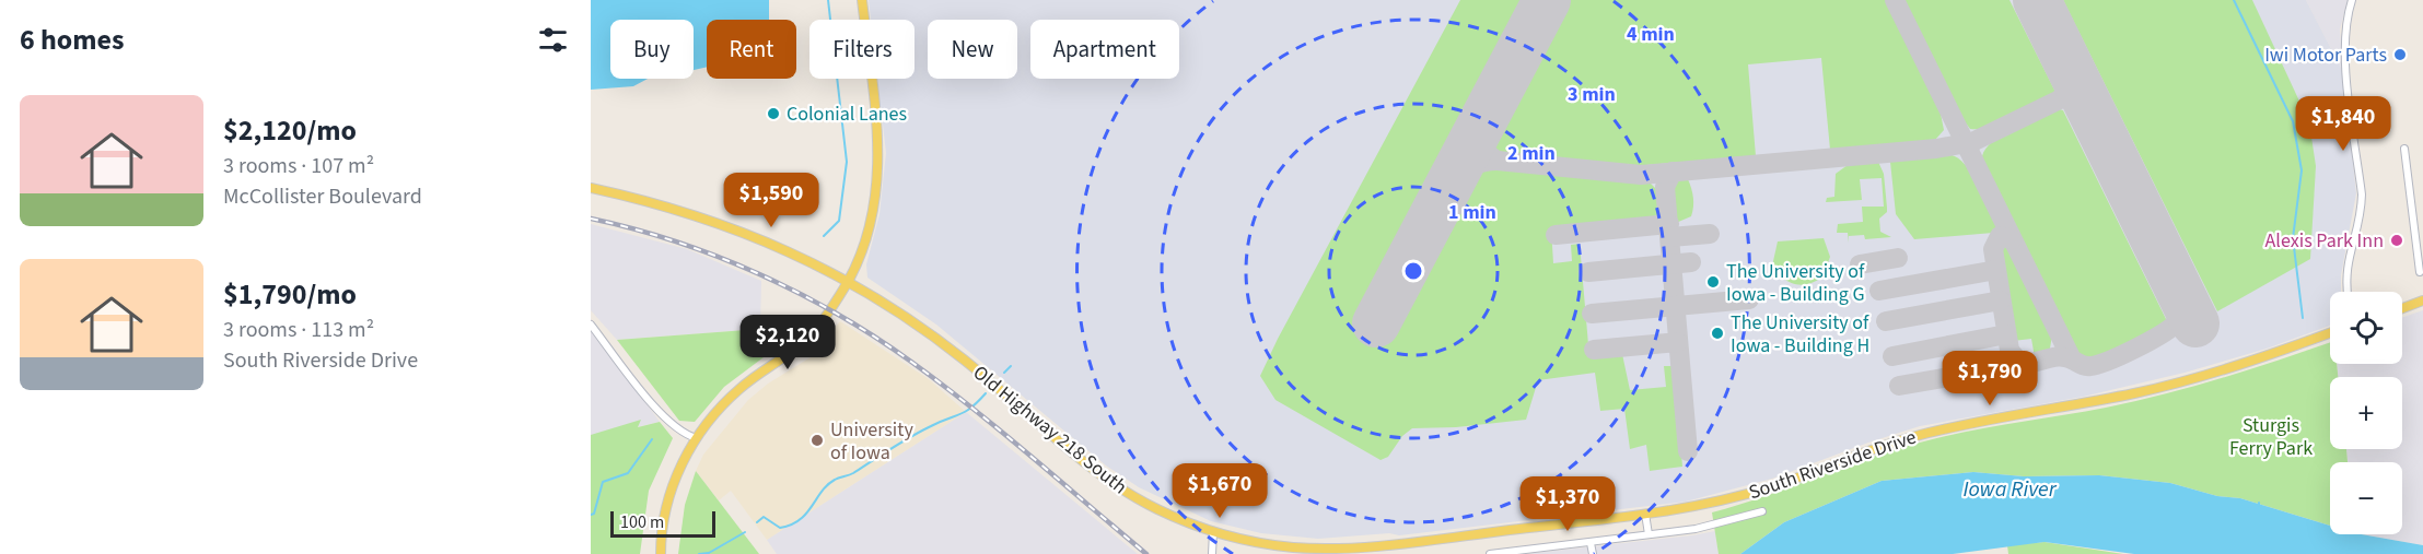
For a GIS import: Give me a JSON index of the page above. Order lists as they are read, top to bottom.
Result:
{
  "streets": {
    "main road": ["Old Highway 218 South", "South Riverside Drive"]
  },
  "crossings": [
    ["Old Highway 218 South", "South Riverside Drive"]
  ],
  "water": ["Iowa River"],
  "parks": ["Sturgis Ferry Park"],
  "places": [
    "Iwi Motor Parts",
    "Colonial Lanes",
    "Alexis Park Inn",
    "The University of Iowa - Building G",
    "The University of Iowa - Building H",
    "University of Iowa"
  ],
  "scale_bar": "100 m",
  "page": {
    "heading": "6 homes",
    "chip": [
      "Buy",
      "Rent",
      "Filters",
      "New",
      "Apartment"
    ],
    "list": [
      {
        "name": "$2,120/mo",
        "note": "3 rooms · 107 m² · McCollister Boulevard"
      },
      {
        "name": "$1,790/mo",
        "note": "3 rooms · 113 m² · South Riverside Drive"
      }
    ],
    "price": [
      "$1,840",
      "$1,590",
      "$2,120",
      "$1,790",
      "$1,670",
      "$1,370"
    ],
    "map_buttons": ["+", "−"],
    "scale": "100 m"
  },
  "rings": [
    "4 min",
    "3 min",
    "2 min",
    "1 min"
  ]
}
